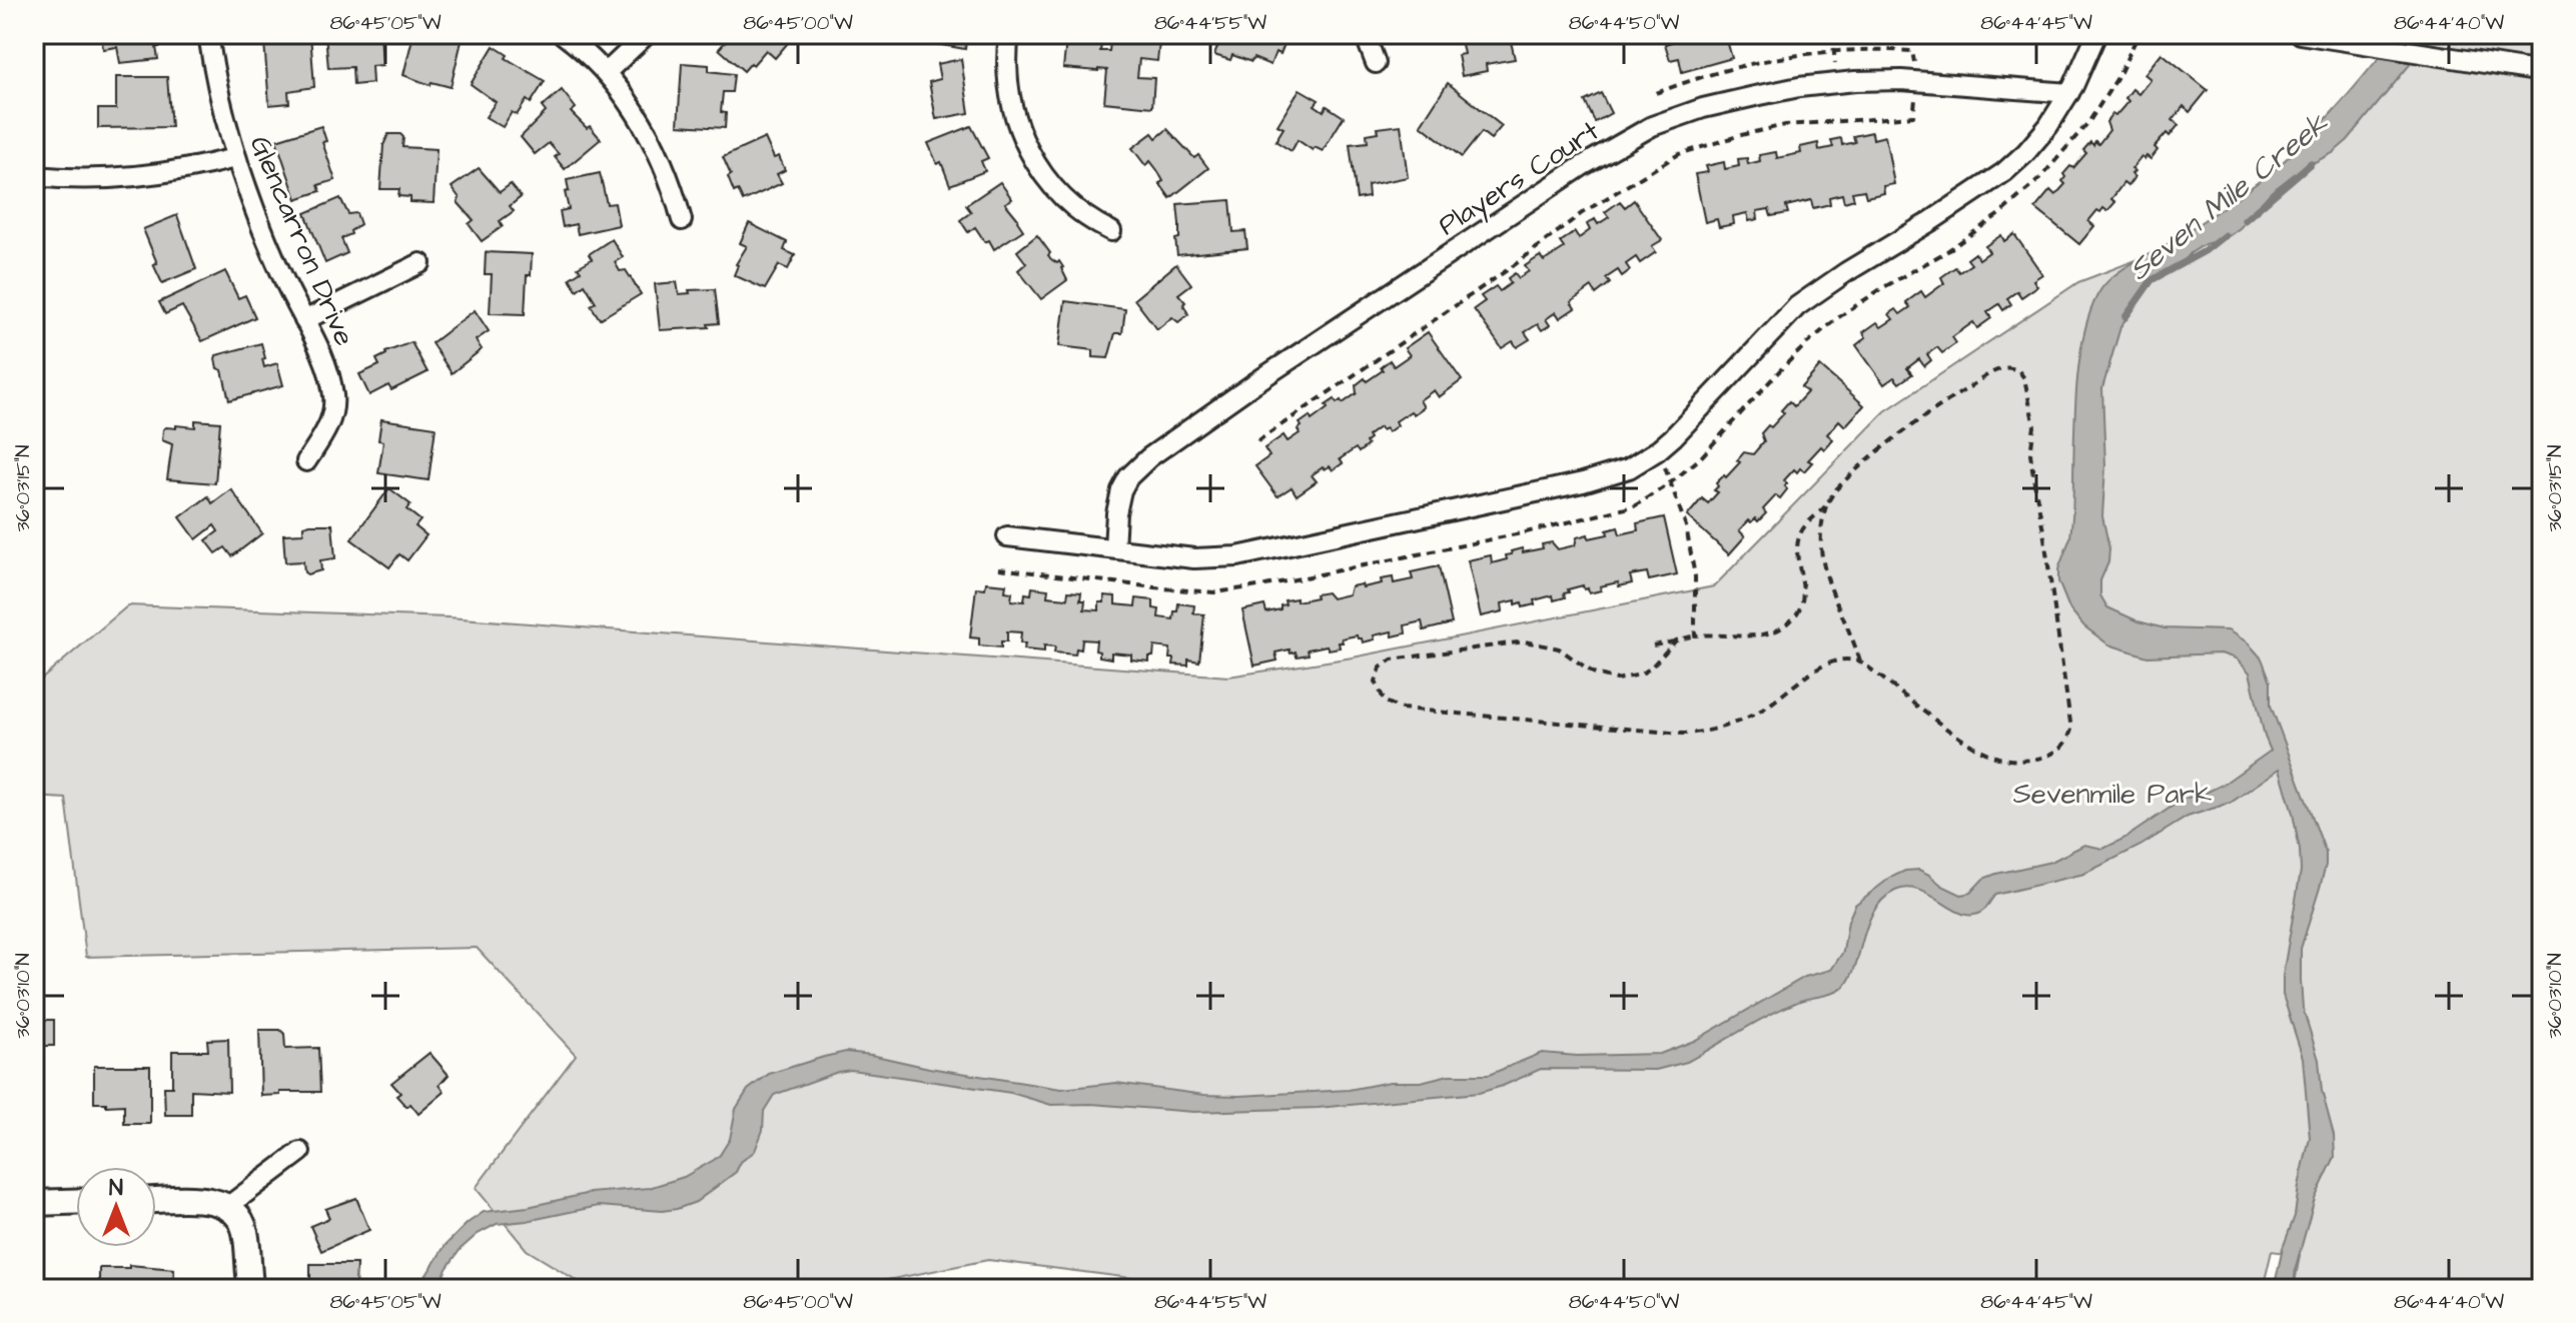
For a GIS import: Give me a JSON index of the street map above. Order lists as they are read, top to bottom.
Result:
{
  "streets": {
    "street": ["Players Court", "Glencarron Drive"]
  },
  "water": ["Seven Mile Creek"],
  "parks": ["Sevenmile Park"],
  "north": "top",
  "coordinates": [
    "86°45'05\"W",
    "86°45'00\"W",
    "86°44'55\"W",
    "86°44'50\"W",
    "86°44'45\"W",
    "86°44'40\"W",
    "36°03'15\"N",
    "36°03'10\"N"
  ]
}
